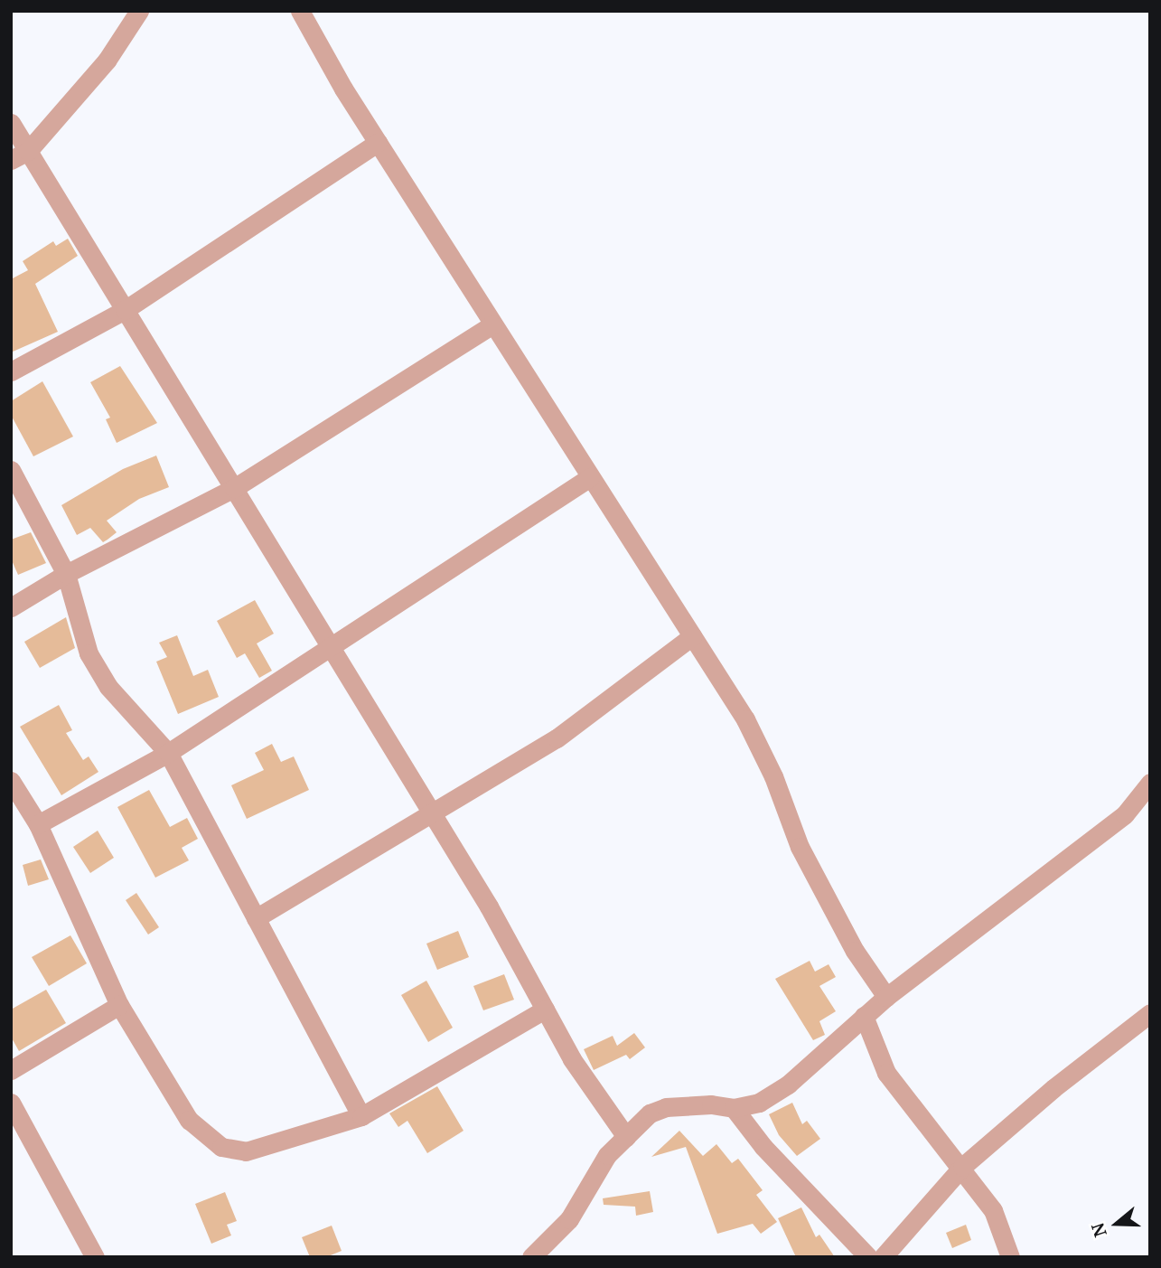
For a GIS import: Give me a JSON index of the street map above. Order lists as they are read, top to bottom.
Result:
{
  "north": "left"
}
